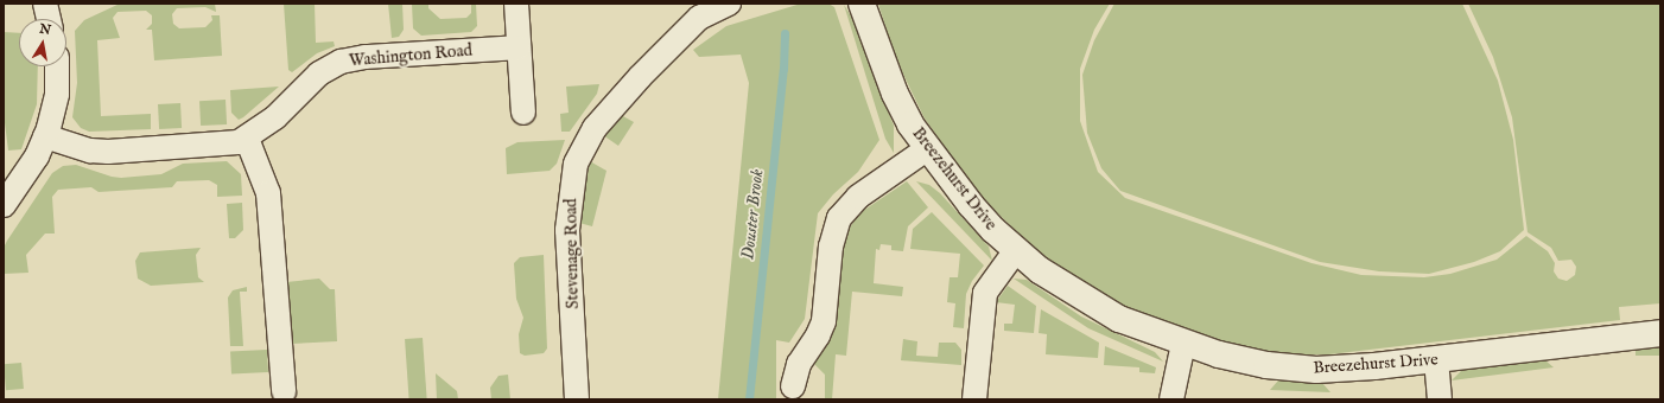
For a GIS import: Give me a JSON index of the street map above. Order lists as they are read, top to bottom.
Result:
{
  "streets": {
    "street": ["Washington Road", "Breezehurst Drive", "Stevenage Road"]
  },
  "water": ["Douster Brook"],
  "north": "top"
}
